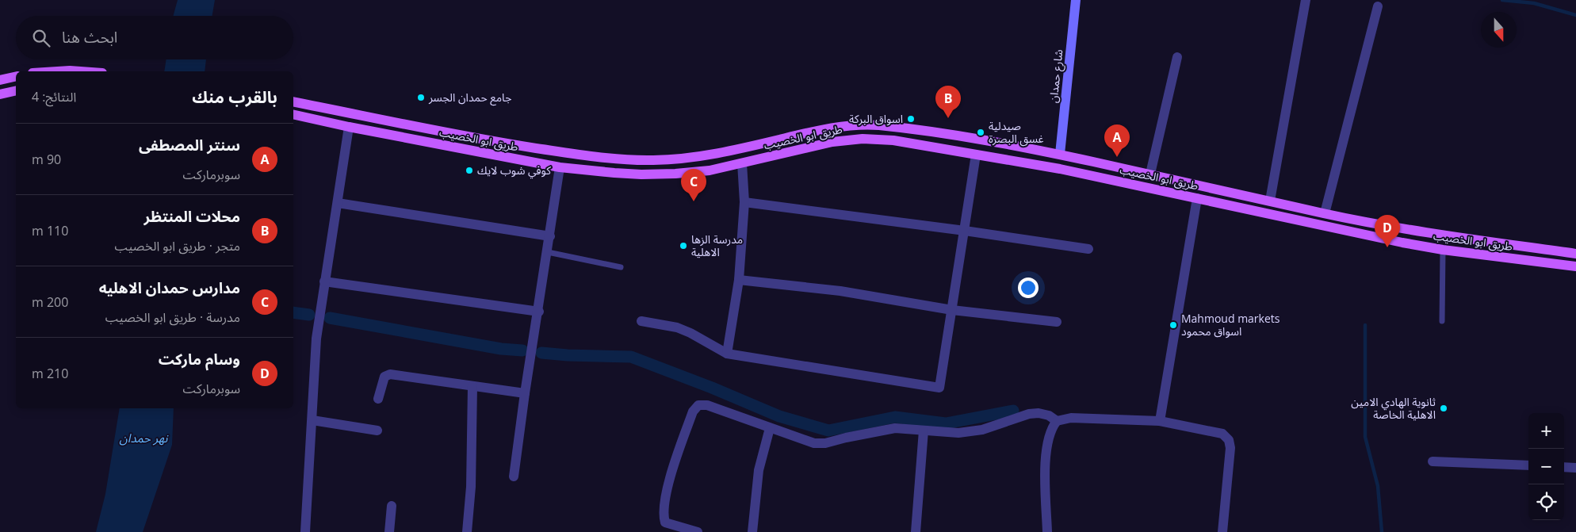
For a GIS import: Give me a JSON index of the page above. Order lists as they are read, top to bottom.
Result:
{
  "streets": {
    "main road": ["شارع حمدان", "طريق ابو الخصيب"]
  },
  "crossings": [
    ["شارع حمدان", "طريق ابو الخصيب"]
  ],
  "water": ["نهر حمدان"],
  "places": [
    "جامع حمدان الجسر",
    "اسواق البركة",
    "صيدلية غسق البصرة",
    "كوفي شوب لايك",
    "مدرسة الزها الاهلية",
    "Mahmoud markets اسواق محمود",
    "ثانوية الهادي الامين الاهلية الخاصة"
  ],
  "north": "bottom",
  "page": {
    "search": "ابحث هنا",
    "heading": ["بالقرب منك", "النتائج: 4"],
    "pins": [
      "B",
      "A",
      "C",
      "D"
    ],
    "list": [
      {
        "mark": "A",
        "name": "سنتر المصطفى",
        "note": "سوبرماركت",
        "value": "90 m"
      },
      {
        "mark": "B",
        "name": "محلات المنتظر",
        "note": "متجر · طريق ابو الخصيب",
        "value": "110 m"
      },
      {
        "mark": "C",
        "name": "مدارس حمدان الاهليه",
        "note": "مدرسة · طريق ابو الخصيب",
        "value": "200 m"
      },
      {
        "mark": "D",
        "name": "وسام ماركت",
        "note": "سوبرماركت",
        "value": "210 m"
      }
    ],
    "map_buttons": ["+", "−"]
  }
}
